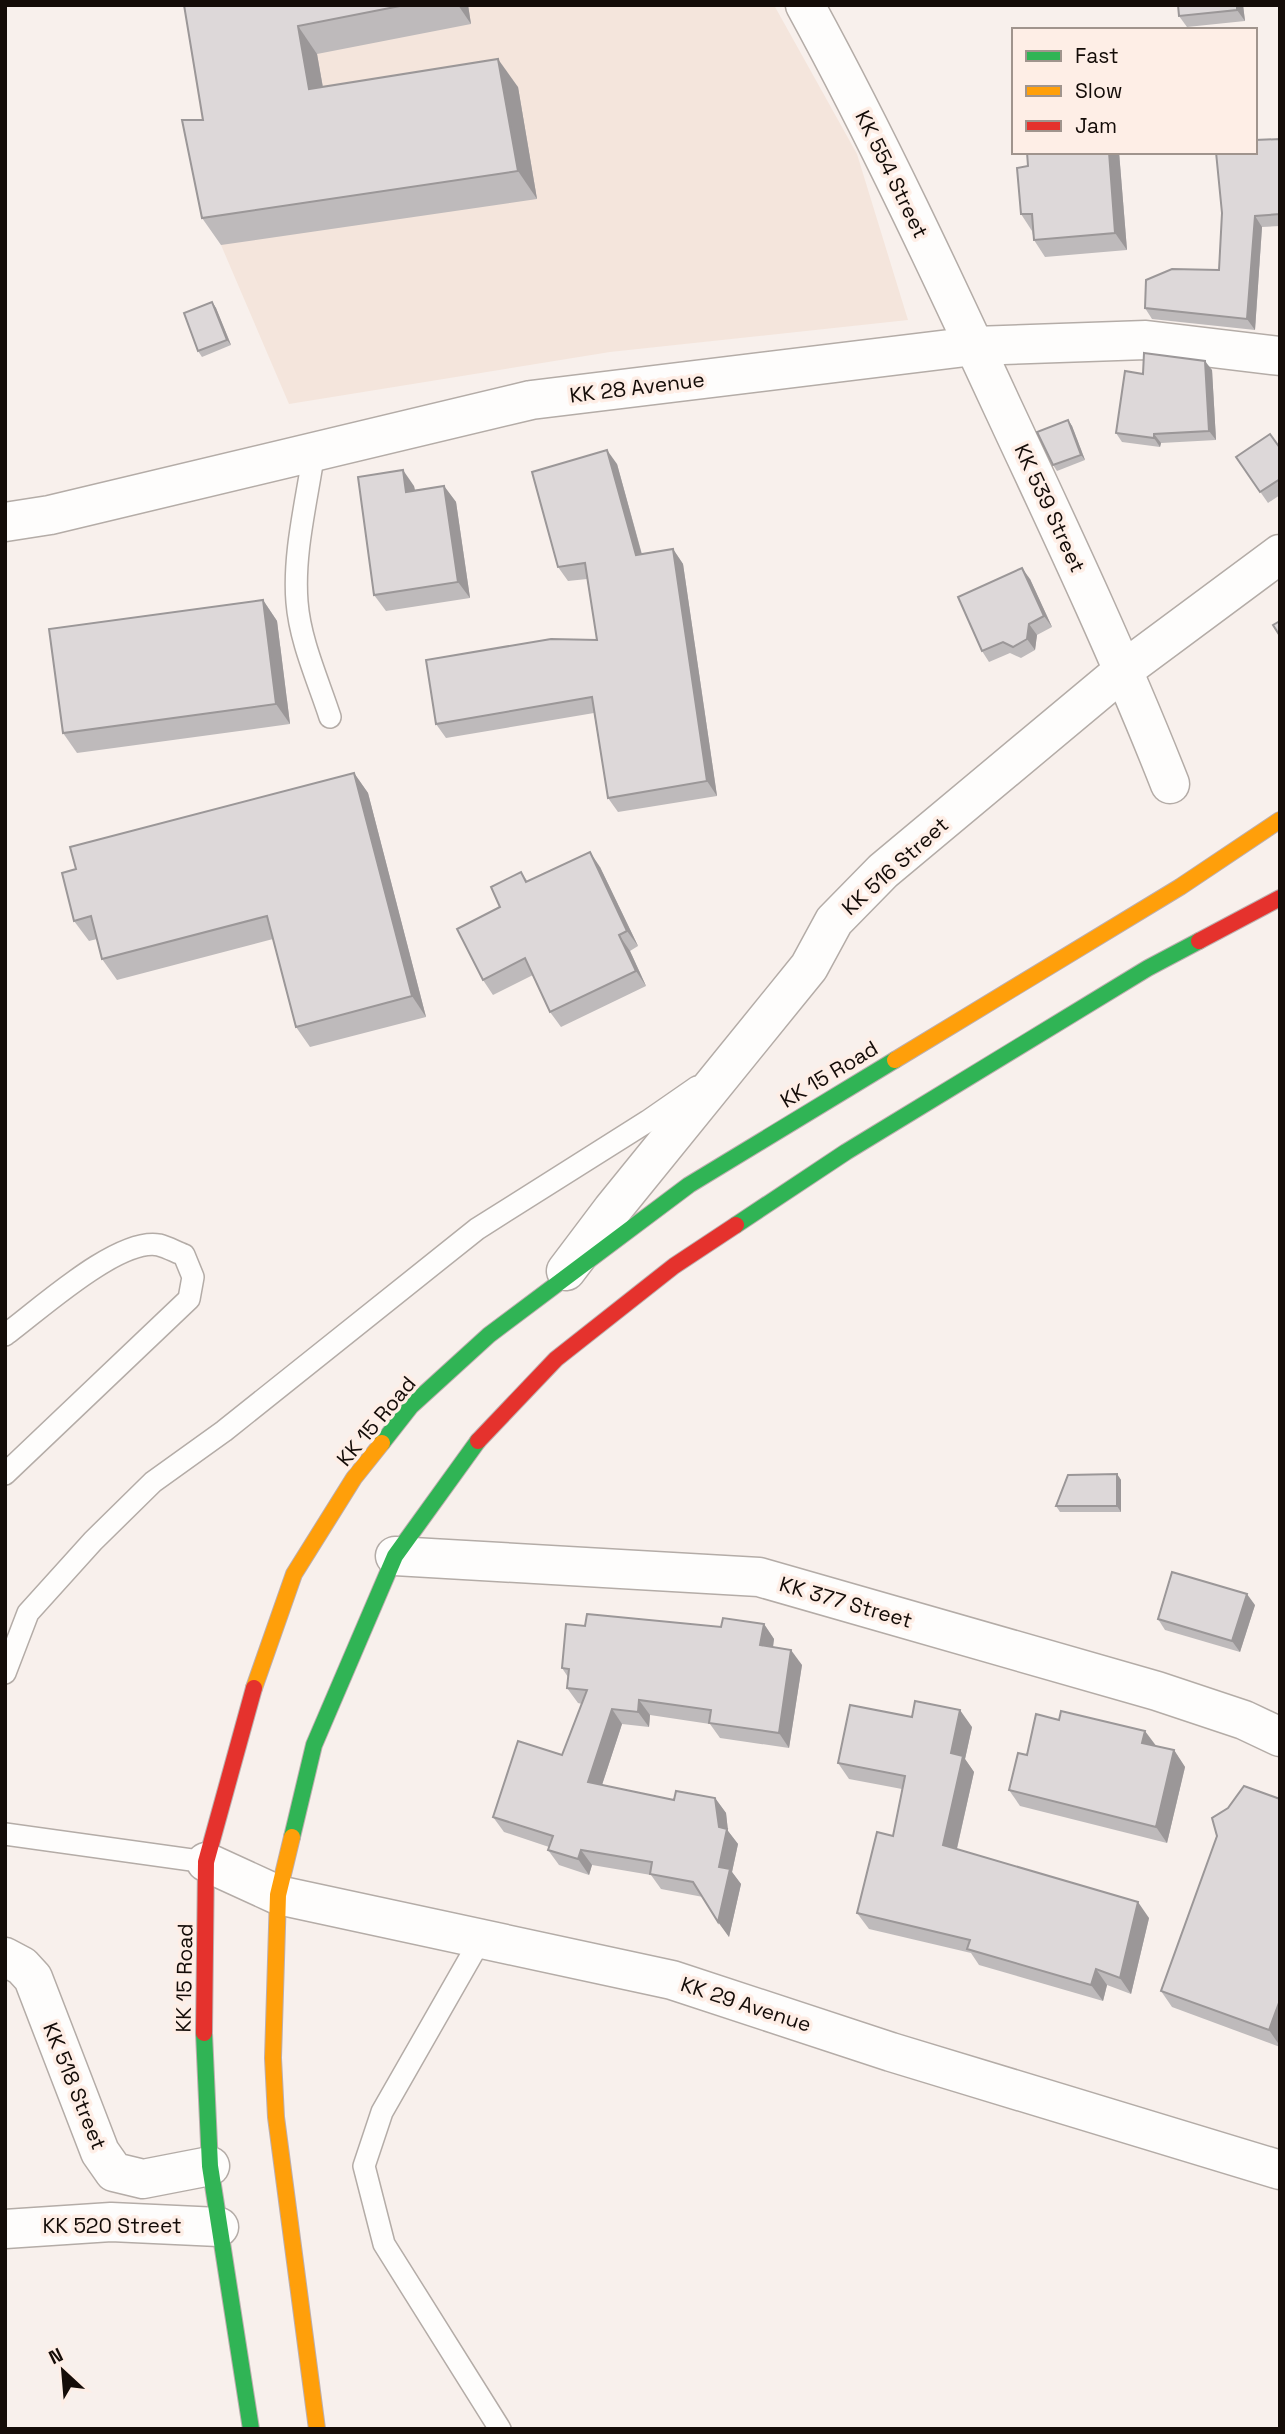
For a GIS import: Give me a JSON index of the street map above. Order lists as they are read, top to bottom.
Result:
{
  "streets": {
    "highway": ["KK 15 Road"],
    "street": [
      "KK 554 Street",
      "KK 28 Avenue",
      "KK 539 Street",
      "KK 516 Street",
      "KK 377 Street",
      "KK 29 Avenue",
      "KK 518 Street",
      "KK 520 Street"
    ]
  },
  "crossings": [
    ["KK 554 Street", "KK 28 Avenue"],
    ["KK 554 Street", "KK 539 Street"],
    ["KK 28 Avenue", "KK 539 Street"],
    ["KK 539 Street", "KK 516 Street"],
    ["KK 516 Street", "KK 15 Road"],
    ["KK 15 Road", "KK 29 Avenue"],
    ["KK 15 Road", "KK 518 Street"],
    ["KK 15 Road", "KK 520 Street"]
  ],
  "legend": ["Fast", "Slow", "Jam"],
  "north": "top left"
}
